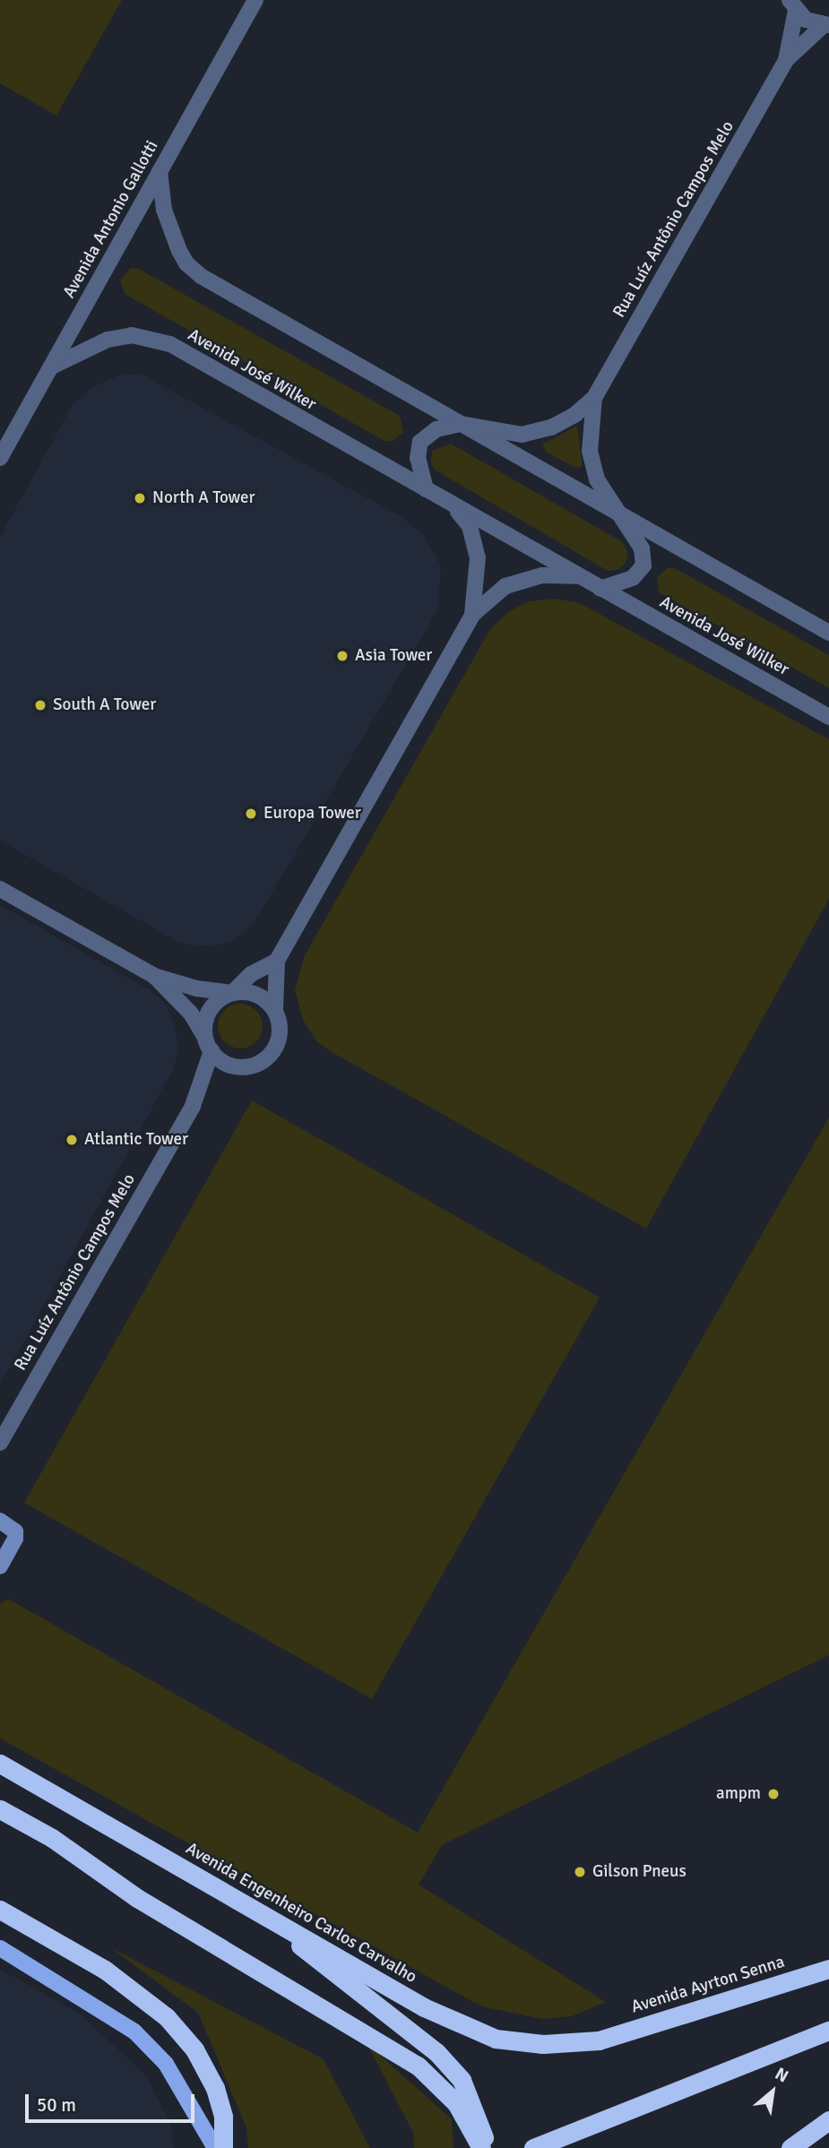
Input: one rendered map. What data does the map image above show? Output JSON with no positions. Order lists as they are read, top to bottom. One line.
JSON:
{"streets":{"highway":["Avenida Engenheiro Carlos Carvalho","Avenida Ayrton Senna"],"street":["Avenida Antonio Gallotti","Rua Luíz Antônio Campos Melo","Avenida José Wilker"]},"crossings":[["Avenida Antonio Gallotti","Avenida José Wilker"],["Avenida Engenheiro Carlos Carvalho","Avenida Ayrton Senna"]],"places":["North A Tower","Asia Tower","South A Tower","Europa Tower","Atlantic Tower","ampm","Gilson Pneus"],"scale_bar":"50 m","north":"top right"}
